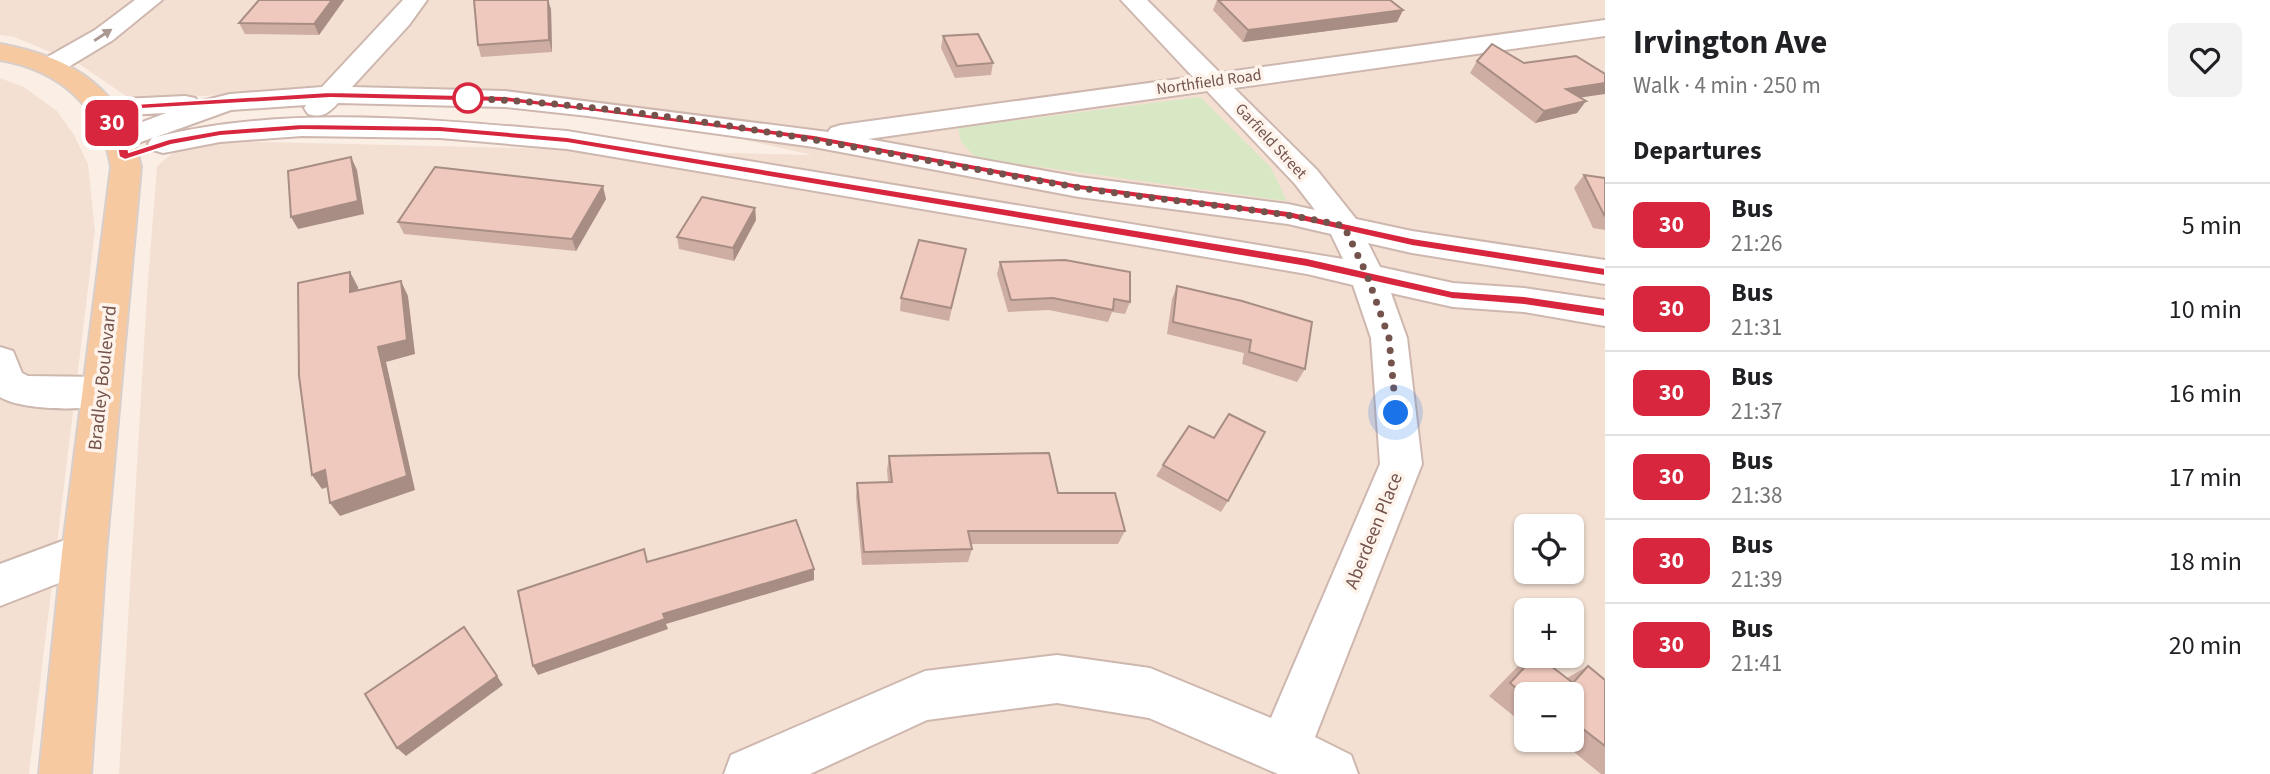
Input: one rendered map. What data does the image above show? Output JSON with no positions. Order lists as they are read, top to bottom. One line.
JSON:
{"streets":{"main road":["Bradley Boulevard"],"street":["Northfield Road","Garfield Street","Aberdeen Place"]},"crossings":[["Northfield Road","Garfield Street"],["Garfield Street","Aberdeen Place"]],"lines":["bus line 30"],"page":{"on_map":"30","heading":[["Irvington Ave","Walk · 4 min · 250 m"],"Departures"],"list":[{"mark":"30","name":"Bus","note":"21:26","value":"5 min"},{"mark":"30","name":"Bus","note":"21:31","value":"10 min"},{"mark":"30","name":"Bus","note":"21:37","value":"16 min"},{"mark":"30","name":"Bus","note":"21:38","value":"17 min"},{"mark":"30","name":"Bus","note":"21:39","value":"18 min"},{"mark":"30","name":"Bus","note":"21:41","value":"20 min"}],"map_buttons":["+","−"]}}
